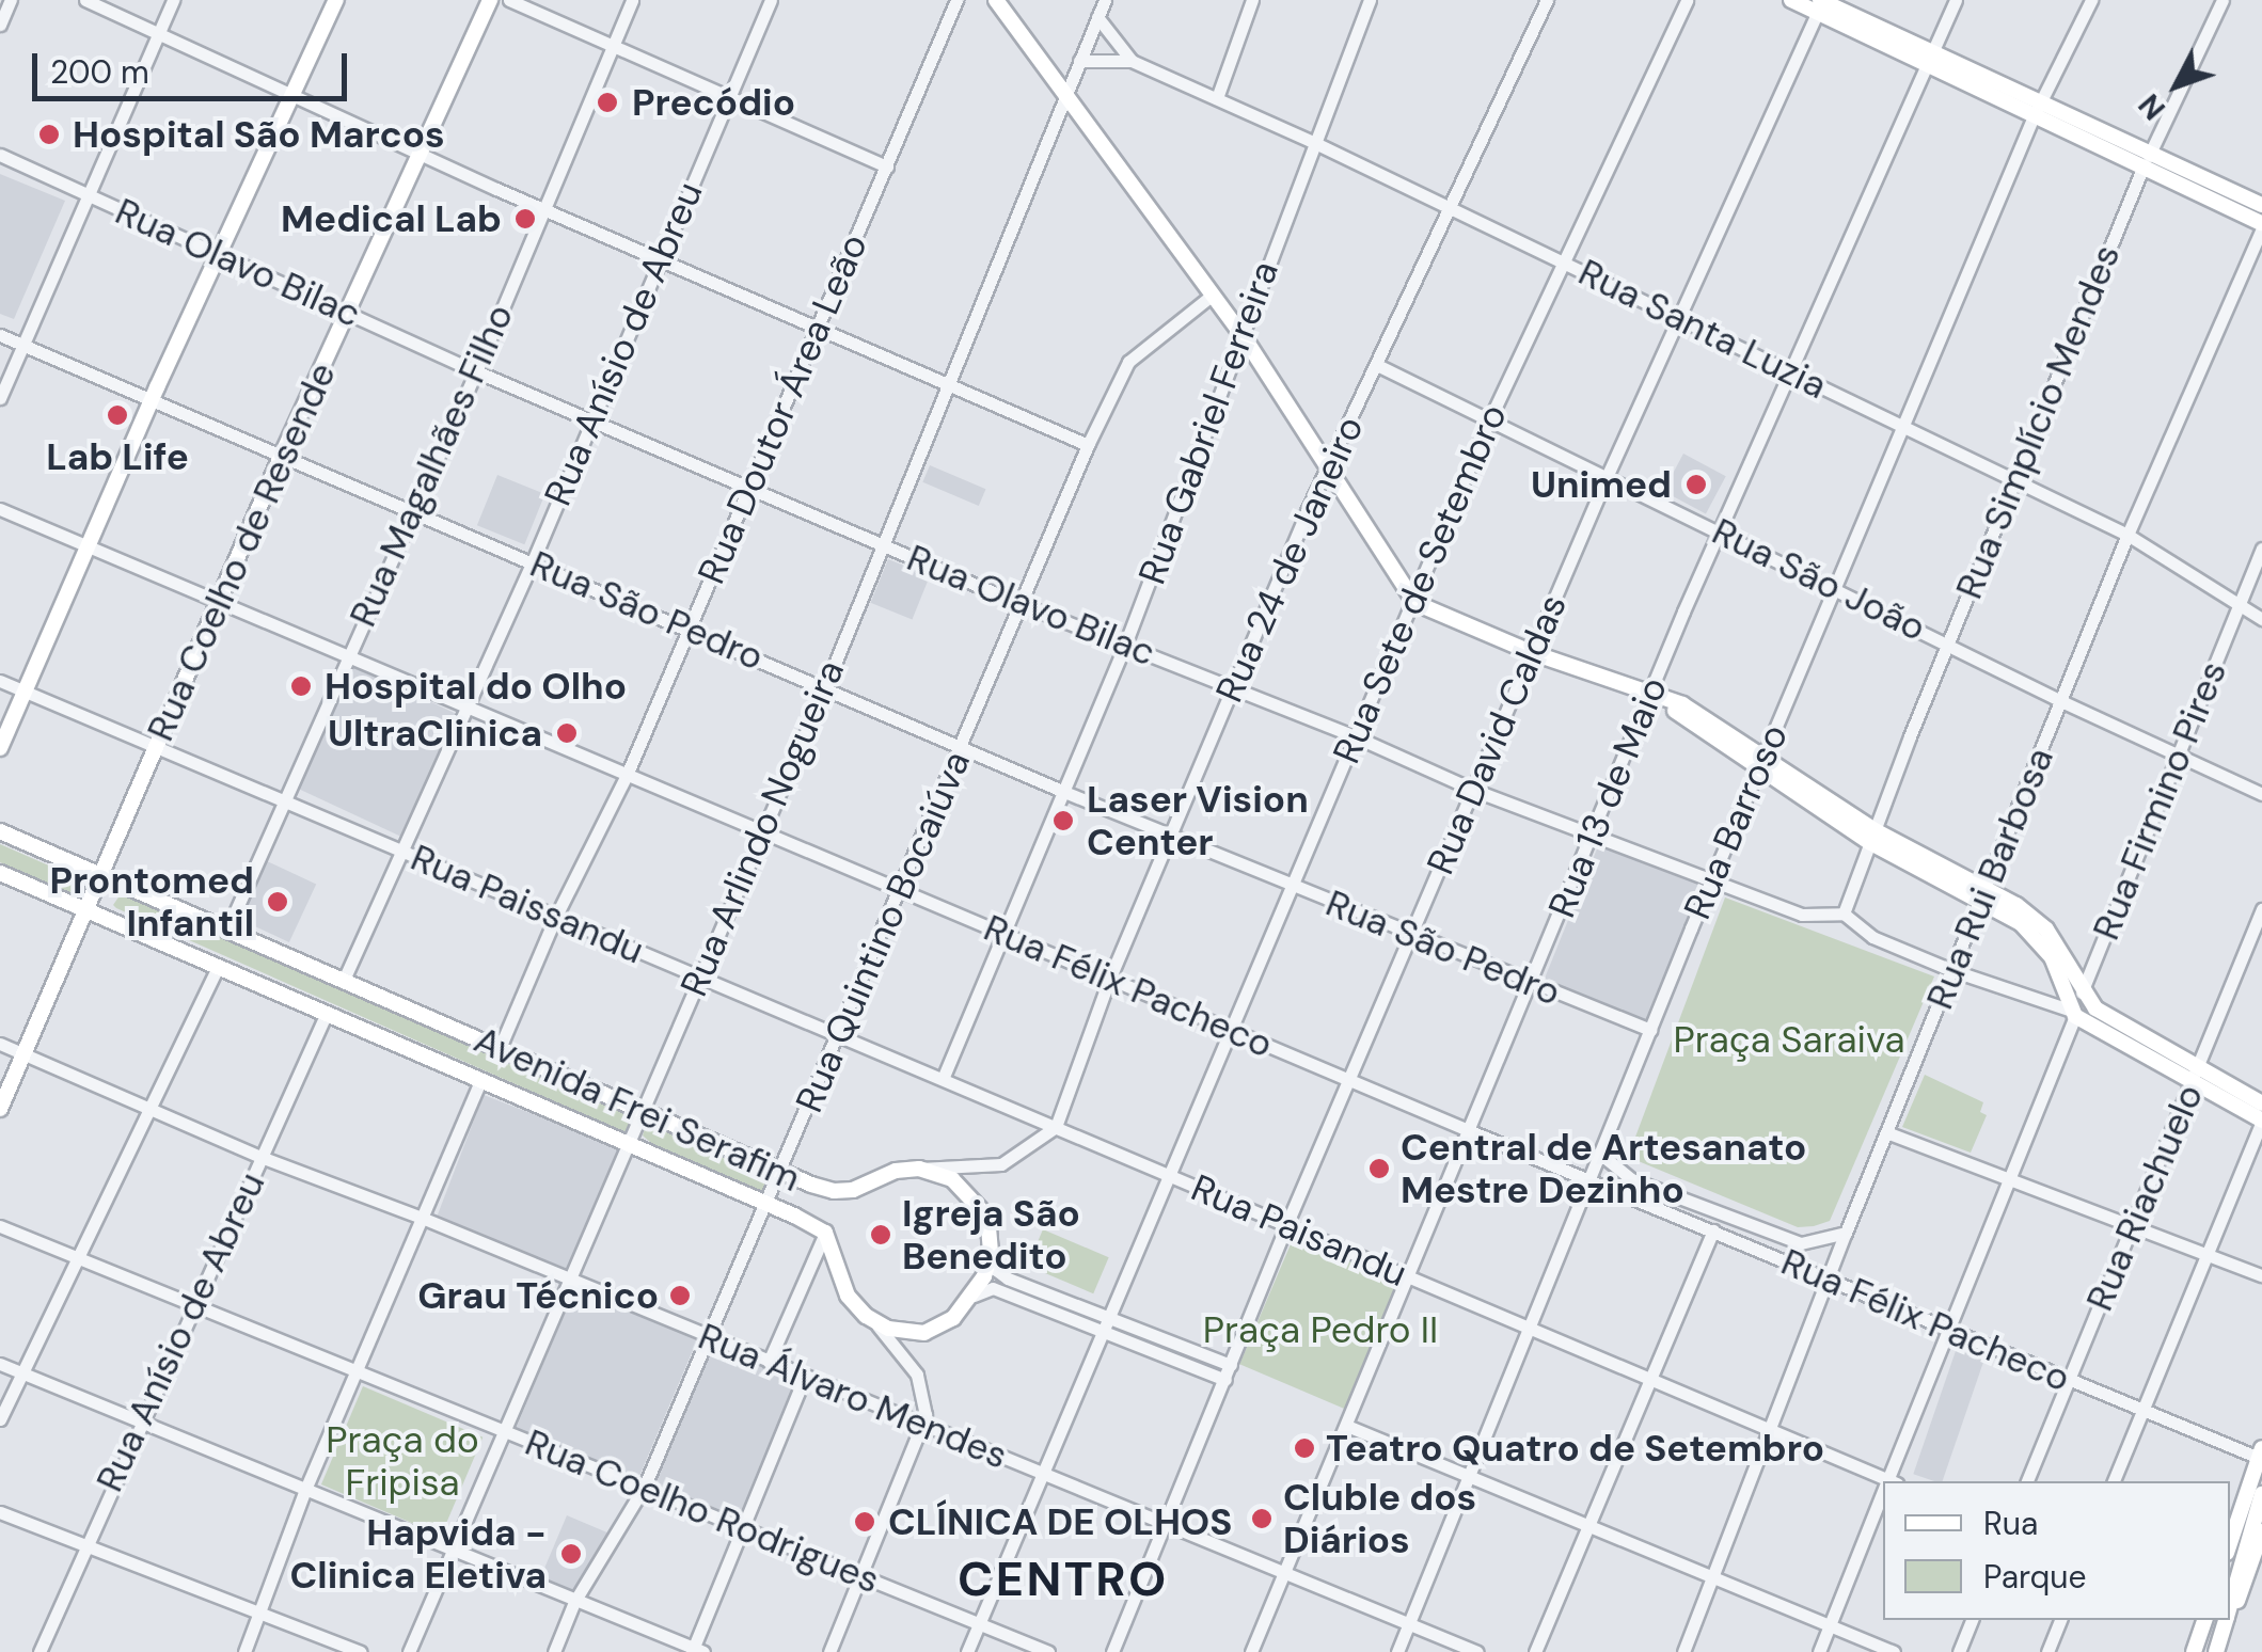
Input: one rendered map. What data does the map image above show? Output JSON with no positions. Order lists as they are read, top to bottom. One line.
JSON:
{"streets":{"main road":["Rua Coelho de Resende","Avenida Frei Serafim"],"street":["Rua Olavo Bilac","Rua Santa Luzia","Rua Anísio de Abreu","Rua Doutor Área Leão","Rua Simplício Mendes","Rua Gabriel Ferreira","Rua Magalhães Filho","Rua 24 de Janeiro","Rua São João","Rua Sete de Setembro","Rua São Pedro","Rua David Caldas","Rua 13 de Maio","Rua Firmino Pires","Rua Barroso","Rua Arlindo Nogueira","Rua Rui Barbosa","Rua Paissandu","Rua Quintino Bocaiúva","Rua Félix Pacheco","Rua Riachuelo","Rua Paisandu","Rua Álvaro Mendes","Rua Coelho Rodrigues"]},"crossings":[["Rua Olavo Bilac","Rua Anísio de Abreu"],["Rua Olavo Bilac","Rua Doutor Área Leão"],["Rua Olavo Bilac","Rua Simplício Mendes"],["Rua Olavo Bilac","Rua Gabriel Ferreira"],["Rua Olavo Bilac","Rua Magalhães Filho"],["Rua Olavo Bilac","Rua Coelho de Resende"],["Rua Olavo Bilac","Rua 24 de Janeiro"],["Rua Olavo Bilac","Rua Sete de Setembro"],["Rua Olavo Bilac","Rua David Caldas"],["Rua Olavo Bilac","Rua 13 de Maio"],["Rua Olavo Bilac","Rua Barroso"],["Rua Olavo Bilac","Rua Arlindo Nogueira"],["Rua Olavo Bilac","Rua Quintino Bocaiúva"],["Rua Santa Luzia","Rua Simplício Mendes"],["Rua Santa Luzia","Rua Gabriel Ferreira"],["Rua Santa Luzia","Rua 24 de Janeiro"],["Rua Santa Luzia","Rua Sete de Setembro"],["Rua Santa Luzia","Rua David Caldas"],["Rua Santa Luzia","Rua 13 de Maio"],["Rua Santa Luzia","Rua Firmino Pires"],["Rua Santa Luzia","Rua Barroso"],["Rua Santa Luzia","Rua Arlindo Nogueira"],["Rua Santa Luzia","Rua Rui Barbosa"],["Rua Anísio de Abreu","Rua São Pedro"],["Rua Anísio de Abreu","Rua Paissandu"],["Rua Anísio de Abreu","Rua Félix Pacheco"],["Rua Anísio de Abreu","Avenida Frei Serafim"],["Rua Anísio de Abreu","Rua Álvaro Mendes"],["Rua Anísio de Abreu","Rua Coelho Rodrigues"],["Rua Doutor Área Leão","Rua São Pedro"],["Rua Doutor Área Leão","Rua Paissandu"],["Rua Doutor Área Leão","Rua Félix Pacheco"],["Rua Doutor Área Leão","Avenida Frei Serafim"],["Rua Simplício Mendes","Rua São João"],["Rua Gabriel Ferreira","Rua São Pedro"],["Rua Gabriel Ferreira","Rua Paissandu"],["Rua Gabriel Ferreira","Rua Félix Pacheco"],["Rua Magalhães Filho","Rua São Pedro"],["Rua Magalhães Filho","Rua Paissandu"],["Rua Magalhães Filho","Rua Félix Pacheco"],["Rua Magalhães Filho","Avenida Frei Serafim"],["Rua Coelho de Resende","Rua São Pedro"],["Rua Coelho de Resende","Rua Paissandu"],["Rua Coelho de Resende","Rua Félix Pacheco"],["Rua Coelho de Resende","Avenida Frei Serafim"],["Rua Coelho de Resende","Rua Álvaro Mendes"],["Rua 24 de Janeiro","Rua São João"],["Rua 24 de Janeiro","Rua São Pedro"],["Rua 24 de Janeiro","Rua Paissandu"],["Rua 24 de Janeiro","Rua Félix Pacheco"],["Rua 24 de Janeiro","Rua Paisandu"],["Rua São João","Rua Sete de Setembro"],["Rua São João","Rua David Caldas"],["Rua São João","Rua 13 de Maio"],["Rua São João","Rua Firmino Pires"],["Rua São João","Rua Barroso"],["Rua São João","Rua Rui Barbosa"],["Rua Sete de Setembro","Rua São Pedro"],["Rua Sete de Setembro","Rua Félix Pacheco"],["Rua Sete de Setembro","Rua Paisandu"],["Rua Sete de Setembro","Rua Álvaro Mendes"],["Rua Sete de Setembro","Rua Coelho Rodrigues"],["Rua São Pedro","Rua David Caldas"],["Rua São Pedro","Rua 13 de Maio"],["Rua São Pedro","Rua Barroso"],["Rua São Pedro","Rua Arlindo Nogueira"],["Rua São Pedro","Rua Quintino Bocaiúva"],["Rua David Caldas","Rua Félix Pacheco"],["Rua David Caldas","Rua Paisandu"],["Rua David Caldas","Rua Álvaro Mendes"],["Rua 13 de Maio","Rua Félix Pacheco"],["Rua 13 de Maio","Rua Paisandu"],["Rua 13 de Maio","Rua Álvaro Mendes"],["Rua Barroso","Rua Félix Pacheco"],["Rua Barroso","Rua Paisandu"],["Rua Barroso","Rua Álvaro Mendes"],["Rua Arlindo Nogueira","Rua Paissandu"],["Rua Arlindo Nogueira","Rua Félix Pacheco"],["Rua Arlindo Nogueira","Avenida Frei Serafim"],["Rua Arlindo Nogueira","Rua Álvaro Mendes"],["Rua Arlindo Nogueira","Rua Coelho Rodrigues"],["Rua Rui Barbosa","Rua Félix Pacheco"],["Rua Rui Barbosa","Rua Paisandu"],["Rua Paissandu","Rua Quintino Bocaiúva"],["Rua Paissandu","Rua Paisandu"],["Rua Quintino Bocaiúva","Rua Félix Pacheco"],["Rua Quintino Bocaiúva","Avenida Frei Serafim"],["Rua Quintino Bocaiúva","Rua Álvaro Mendes"],["Rua Quintino Bocaiúva","Rua Coelho Rodrigues"],["Rua Félix Pacheco","Rua Riachuelo"]],"districts":["CENTRO"],"parks":["Praça Saraiva","Praça Pedro II","Praça do Fripisa"],"places":["Precódio","Hospital São Marcos","Medical Lab","Lab Life","Unimed","Hospital do Olho","UltraClinica","Laser Vision Center","Prontomed Infantil","Central de Artesanato Mestre Dezinho","Igreja São Benedito","Grau Técnico","Teatro Quatro de Setembro","Cluble dos Diários","CLÍNICA DE OLHOS","Hapvida - Clinica Eletiva"],"legend":["Rua","Parque"],"scale_bar":"200 m","north":"bottom left"}
